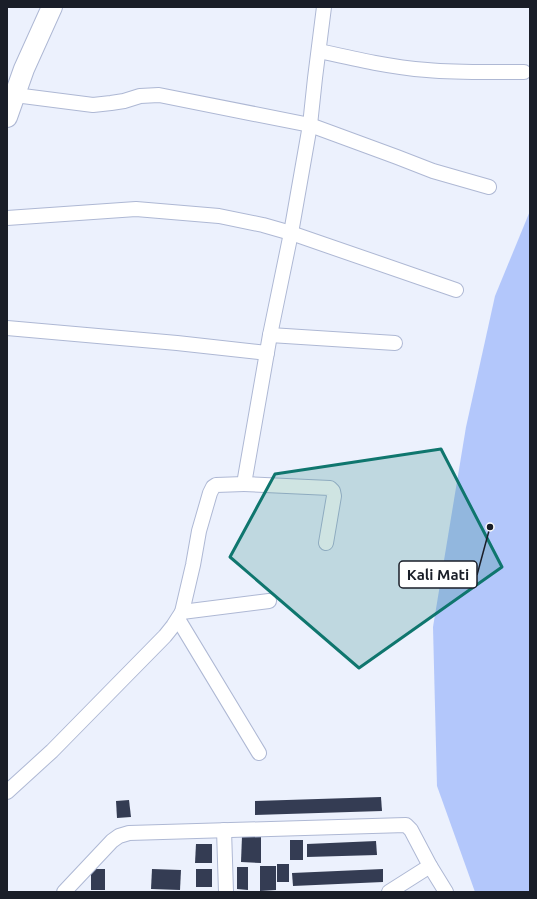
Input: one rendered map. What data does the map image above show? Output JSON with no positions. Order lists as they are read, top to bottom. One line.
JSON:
{"places":["Kali Mati"]}
